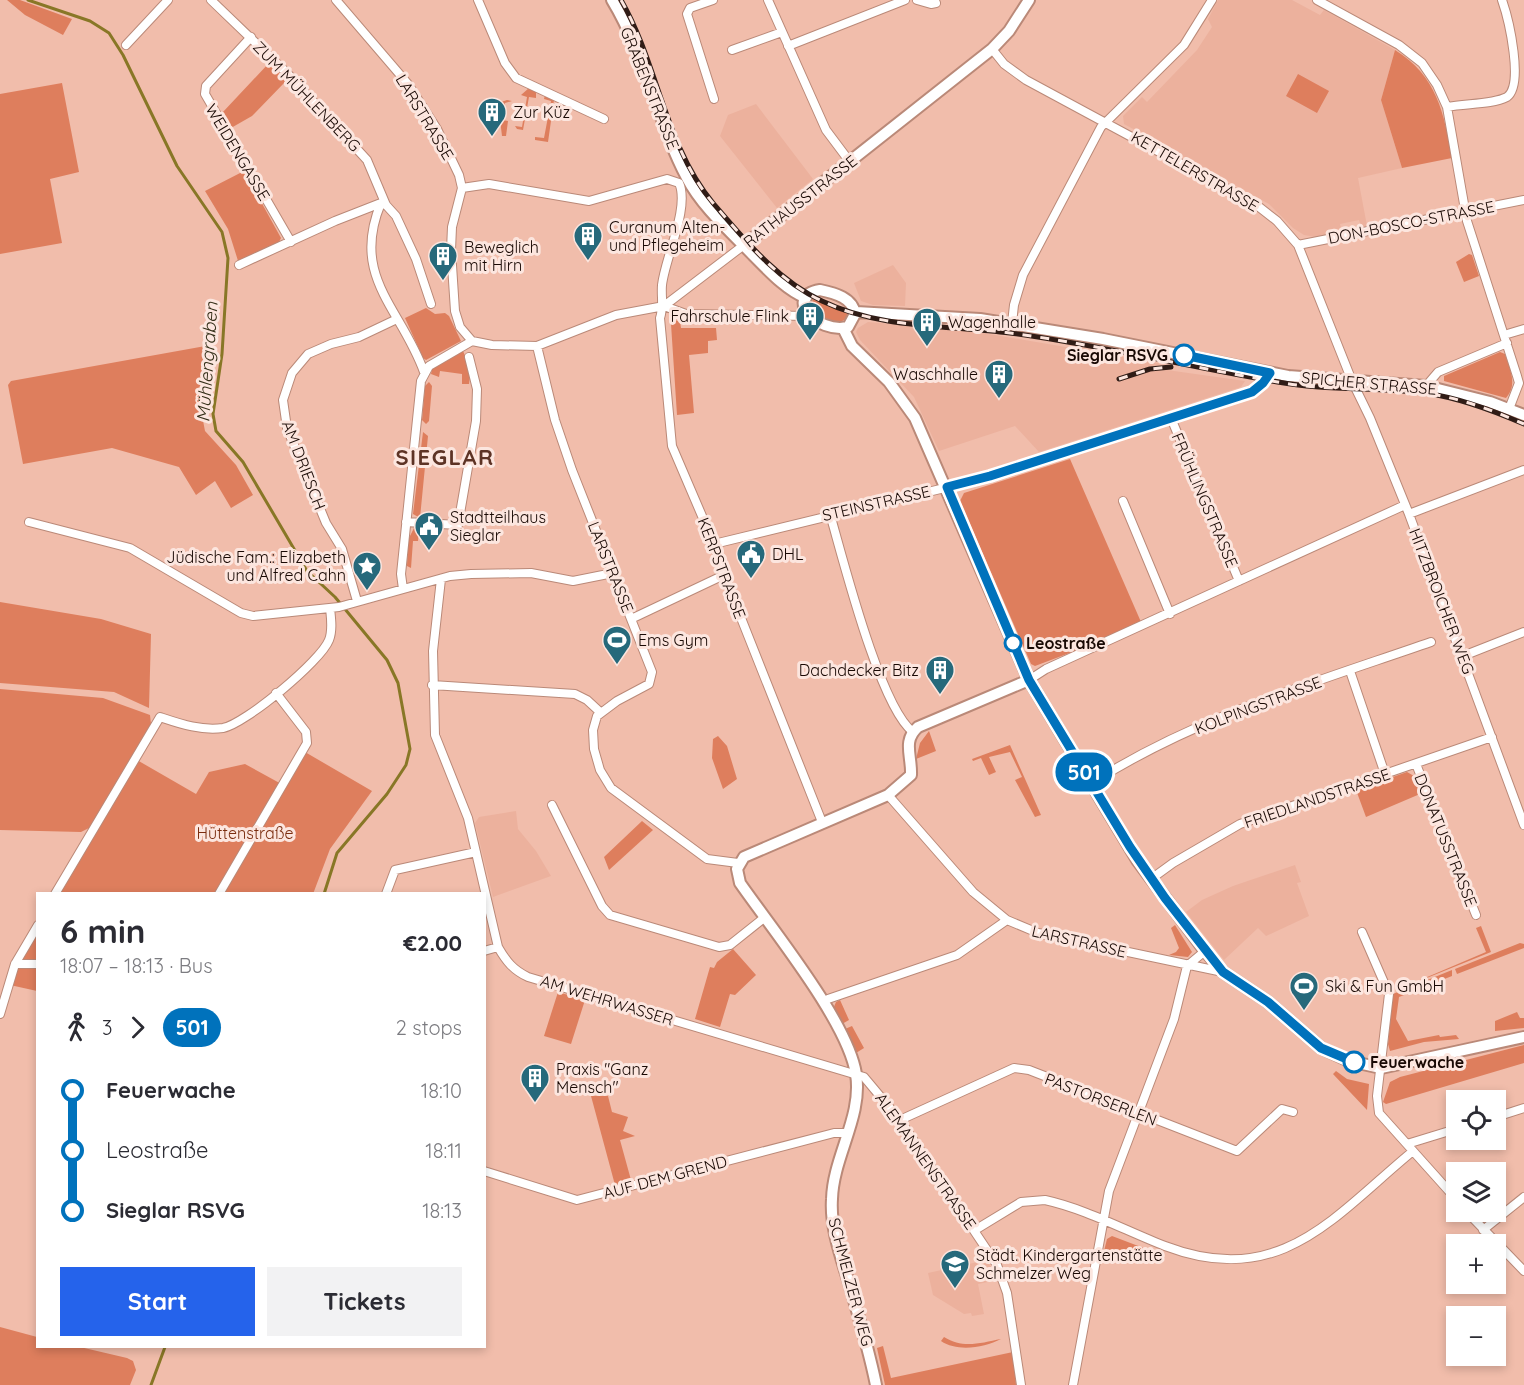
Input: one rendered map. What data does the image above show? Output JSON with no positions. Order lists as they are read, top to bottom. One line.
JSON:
{"streets":{"street":["GRABENSTRASSE","ZUM MÜHLENBERG","LARSTRASSE","WEIDENGASSE","KETTELERSTRASSE","RATHAUSSTRASSE","DON-BOSCO-STRASSE","SPICHER STRASSE","AM DRIESCH","FRÜHLINGSTRASSE","STEINSTRASSE","KERPSTRASSE","HITZBROICHER WEG","KOLPINGSTRASSE","FRIEDLANDSTRASSE","DONATUSSTRASSE","AM WEHRWASSER","PASTORSERLEN","ALEMANNENSTRASSE","AUF DEM GREND","SCHMELZER WEG"]},"crossings":[["GRABENSTRASSE","RATHAUSSTRASSE"],["GRABENSTRASSE","SPICHER STRASSE"],["ZUM MÜHLENBERG","WEIDENGASSE"],["LARSTRASSE","RATHAUSSTRASSE"],["KETTELERSTRASSE","RATHAUSSTRASSE"],["KETTELERSTRASSE","DON-BOSCO-STRASSE"],["KETTELERSTRASSE","SPICHER STRASSE"],["KETTELERSTRASSE","HITZBROICHER WEG"],["RATHAUSSTRASSE","KERPSTRASSE"],["SPICHER STRASSE","STEINSTRASSE"],["SPICHER STRASSE","HITZBROICHER WEG"],["FRÜHLINGSTRASSE","STEINSTRASSE"],["STEINSTRASSE","KERPSTRASSE"],["HITZBROICHER WEG","FRIEDLANDSTRASSE"],["FRIEDLANDSTRASSE","DONATUSSTRASSE"],["AM WEHRWASSER","ALEMANNENSTRASSE"],["AM WEHRWASSER","SCHMELZER WEG"],["PASTORSERLEN","ALEMANNENSTRASSE"],["ALEMANNENSTRASSE","SCHMELZER WEG"],["AUF DEM GREND","SCHMELZER WEG"]],"districts":["SIEGLAR"],"water":["Mühlengraben"],"parks":["Hüttenstraße"],"places":{"building":["Zur Küz","Curanum Alten- und Pflegeheim","Beweglich mit Hirn","Fahrschule Flink","Wagenhalle","Waschhalle","Dachdecker Bitz","Praxis \"Ganz Mensch\""],"other":["Sieglar RSVG","Leostraße","Feuerwache"],"public building":["Stadtteilhaus Sieglar","DHL"],"place":["Jüdische Fam.: Elizabeth und Alfred Cahn"],"sports":["Ems Gym","Ski & Fun GmbH"],"school or university":["Städt. Kindergartenstätte Schmelzer Weg"]},"lines":["bus line 501"],"page":{"on_map":"501","heading":["6 min","18:07 – 18:13 · Bus","€2.00"],"legs":["3","501","2 stops"],"list":[{"name":"Feuerwache","value":"18:10"},{"name":"Leostraße","value":"18:11"},{"name":"Sieglar RSVG","value":"18:13"}],"map_buttons":["+","−"],"buttons":["Start","Tickets"]}}
